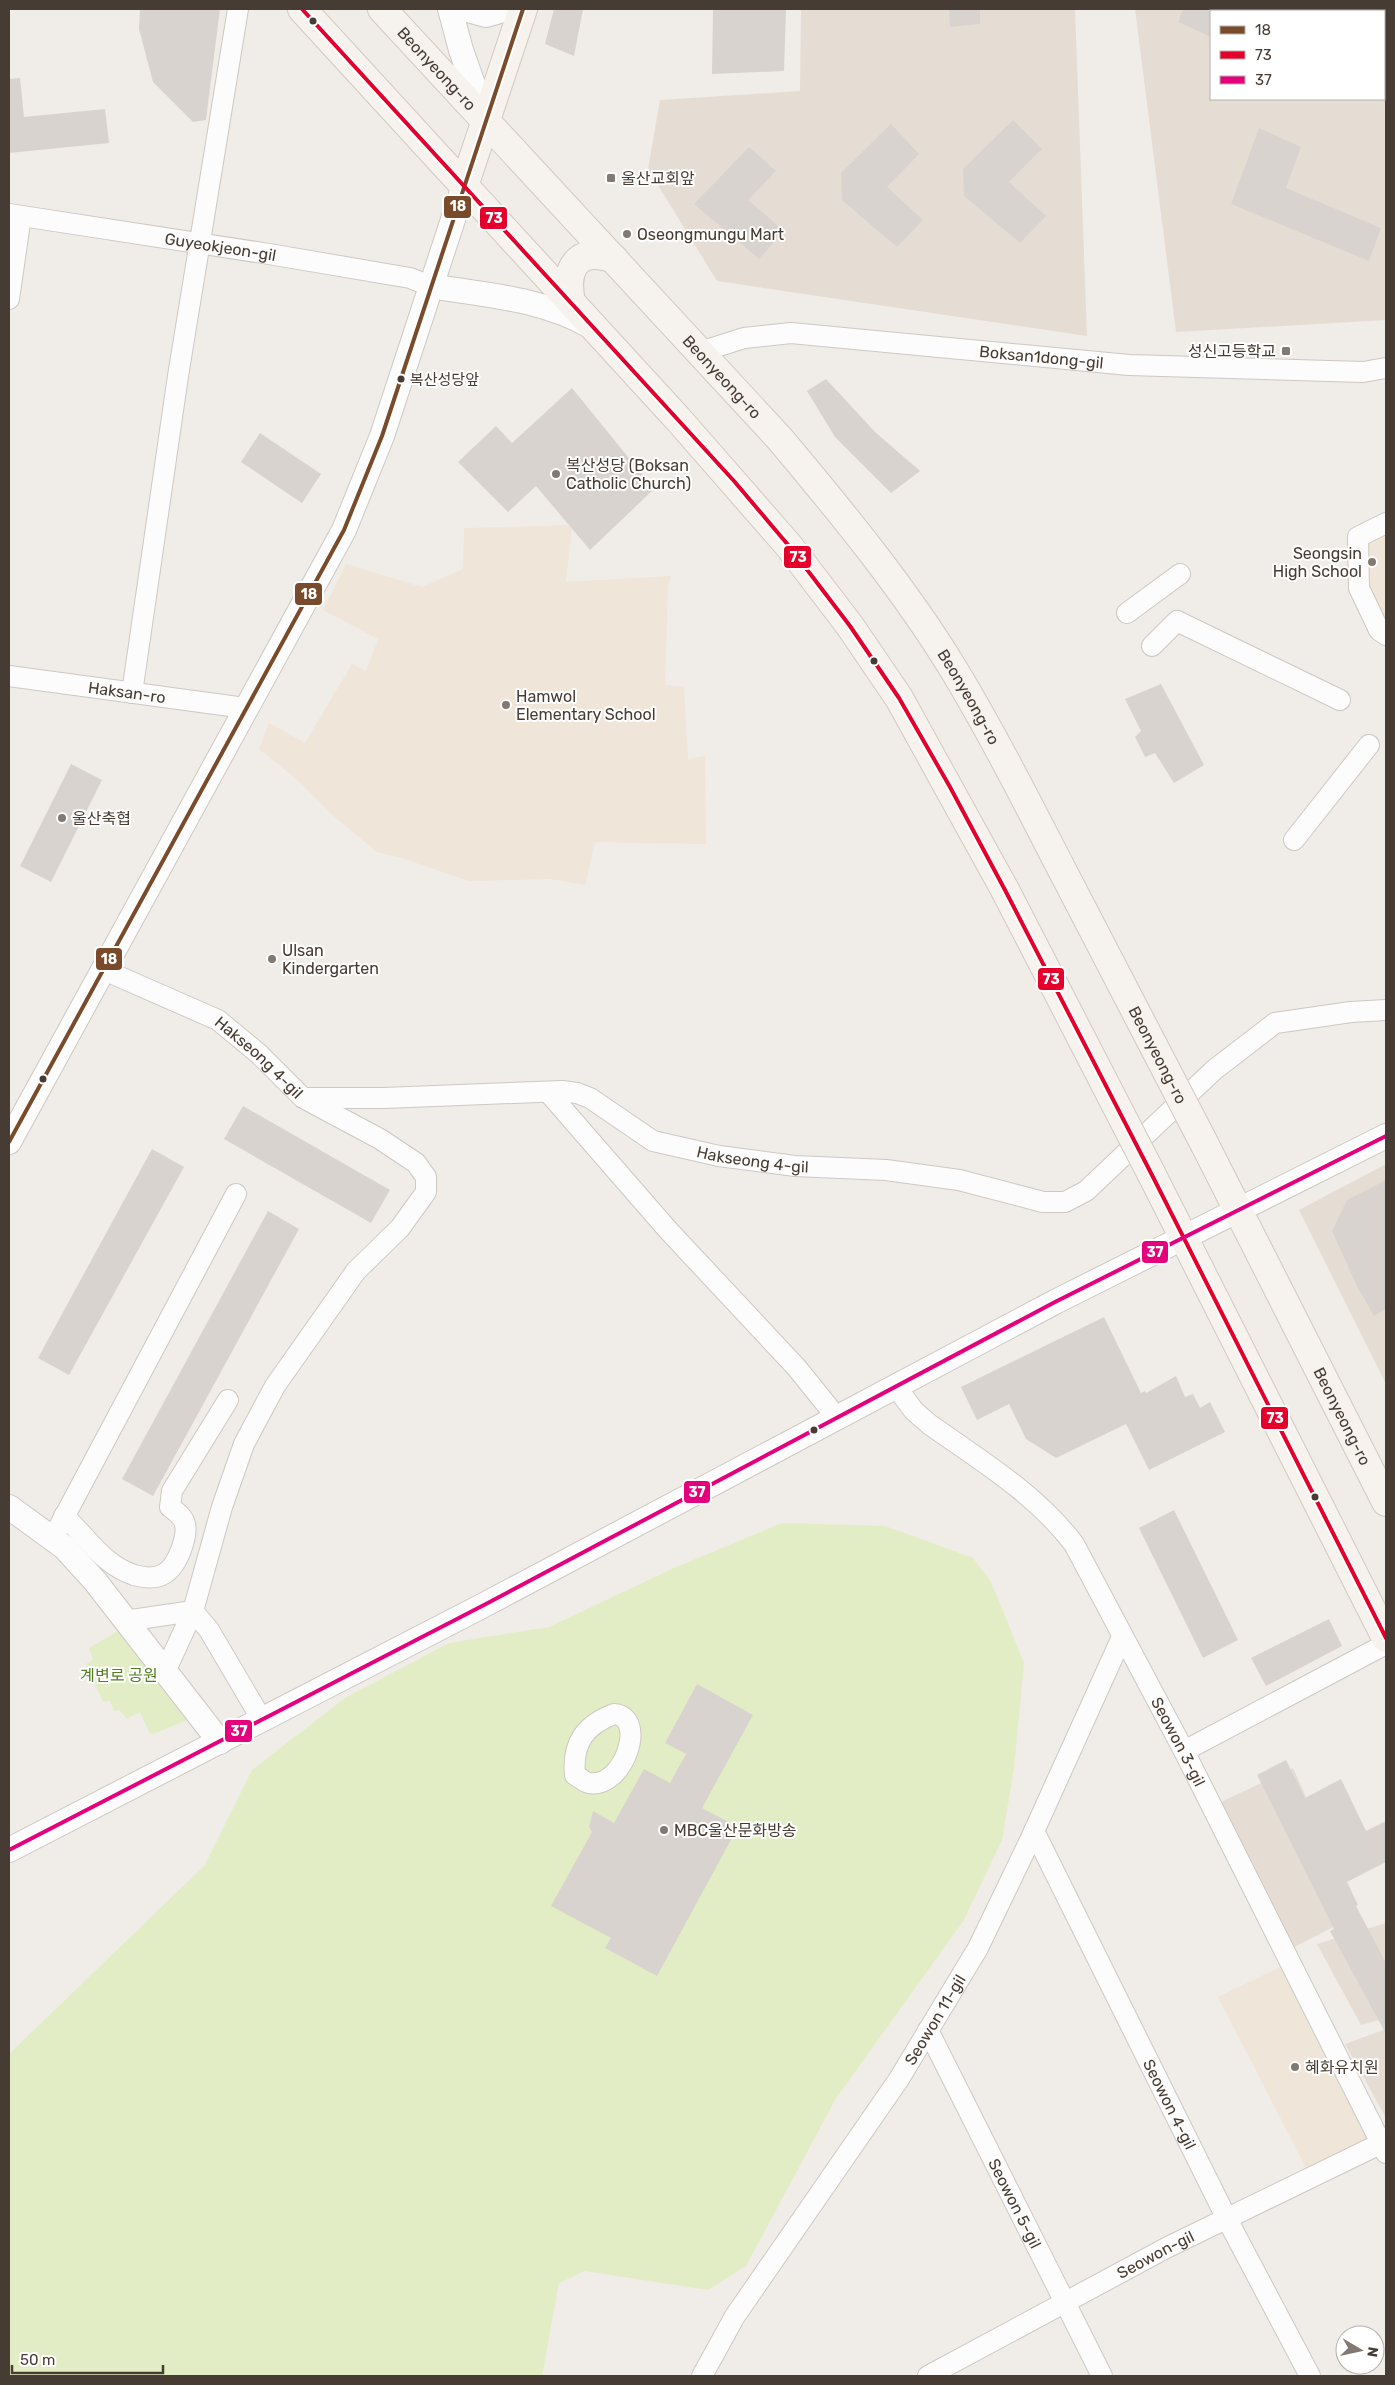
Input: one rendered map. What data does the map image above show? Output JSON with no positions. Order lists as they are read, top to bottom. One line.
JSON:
{"streets":{"main road":["Beonyeong-ro"],"street":["Guyeokjeon-gil","Boksan1dong-gil","Haksan-ro","Hakseong 4-gil","Seowon 3-gil","Seowon 11-gil","Seowon 4-gil","Seowon 5-gil","Seowon-gil"]},"crossings":[["Beonyeong-ro","Boksan1dong-gil"],["Seowon 3-gil","Seowon 11-gil"],["Seowon 3-gil","Seowon-gil"],["Seowon 11-gil","Seowon 4-gil"],["Seowon 11-gil","Seowon 5-gil"],["Seowon 4-gil","Seowon-gil"],["Seowon 5-gil","Seowon-gil"]],"parks":["계변로 공원"],"places":{"transit":["울산교회앞","성신고등학교"],"other":["Oseongmungu Mart","복산성당앞","복산성당 (Boksan Catholic Church)","Seongsin High School","Hamwol Elementary School","울산축협","Ulsan Kindergarten","MBC울산문화방송","혜화유치원"]},"lines":["transit line 18","transit line 73","transit line 37"],"legend":["18","73","37"],"scale_bar":"50 m","north":"right"}
